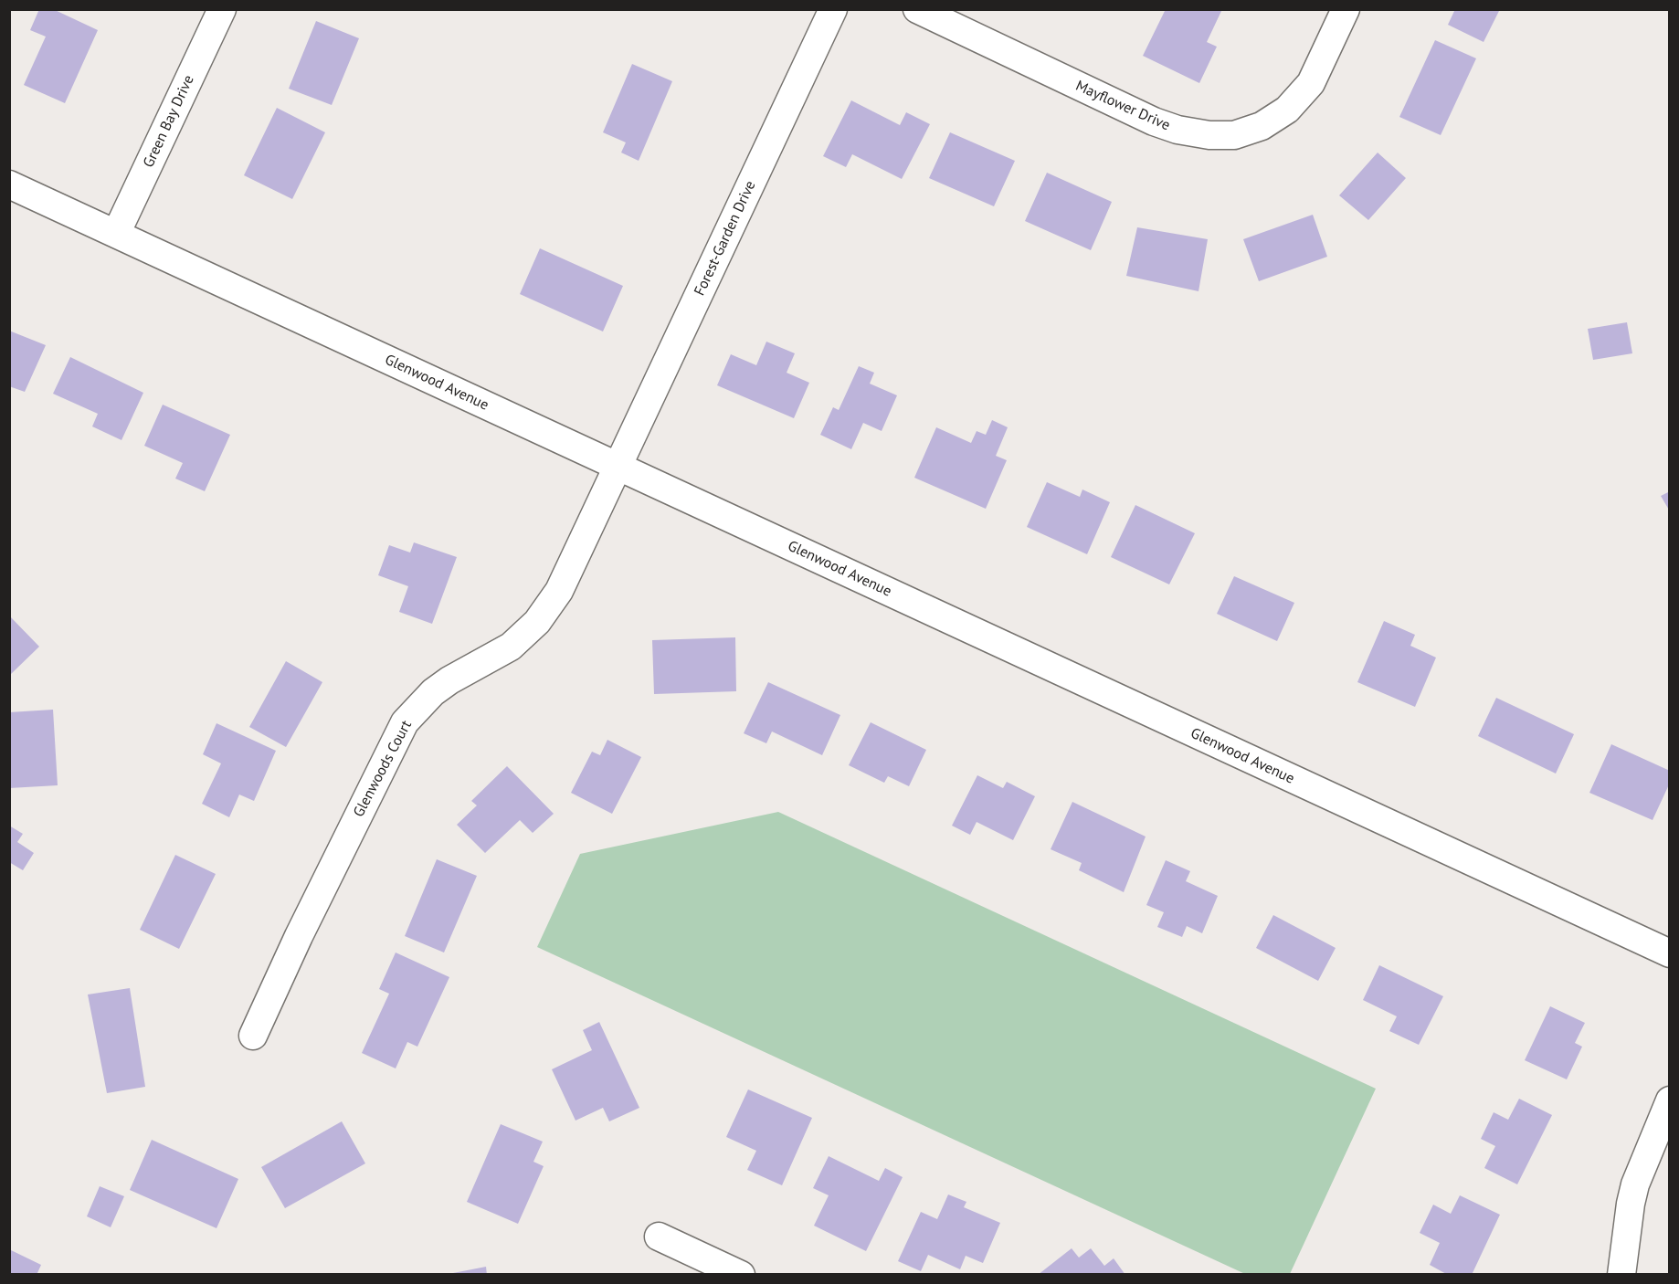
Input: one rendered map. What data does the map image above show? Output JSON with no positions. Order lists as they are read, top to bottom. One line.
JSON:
{"streets":{"street":["Mayflower Drive","Green Bay Drive","Forest-Garden Drive","Glenwood Avenue","Glenwoods Court"]},"crossings":[["Green Bay Drive","Glenwood Avenue"],["Forest-Garden Drive","Glenwood Avenue"],["Forest-Garden Drive","Glenwoods Court"],["Glenwood Avenue","Glenwoods Court"]]}
